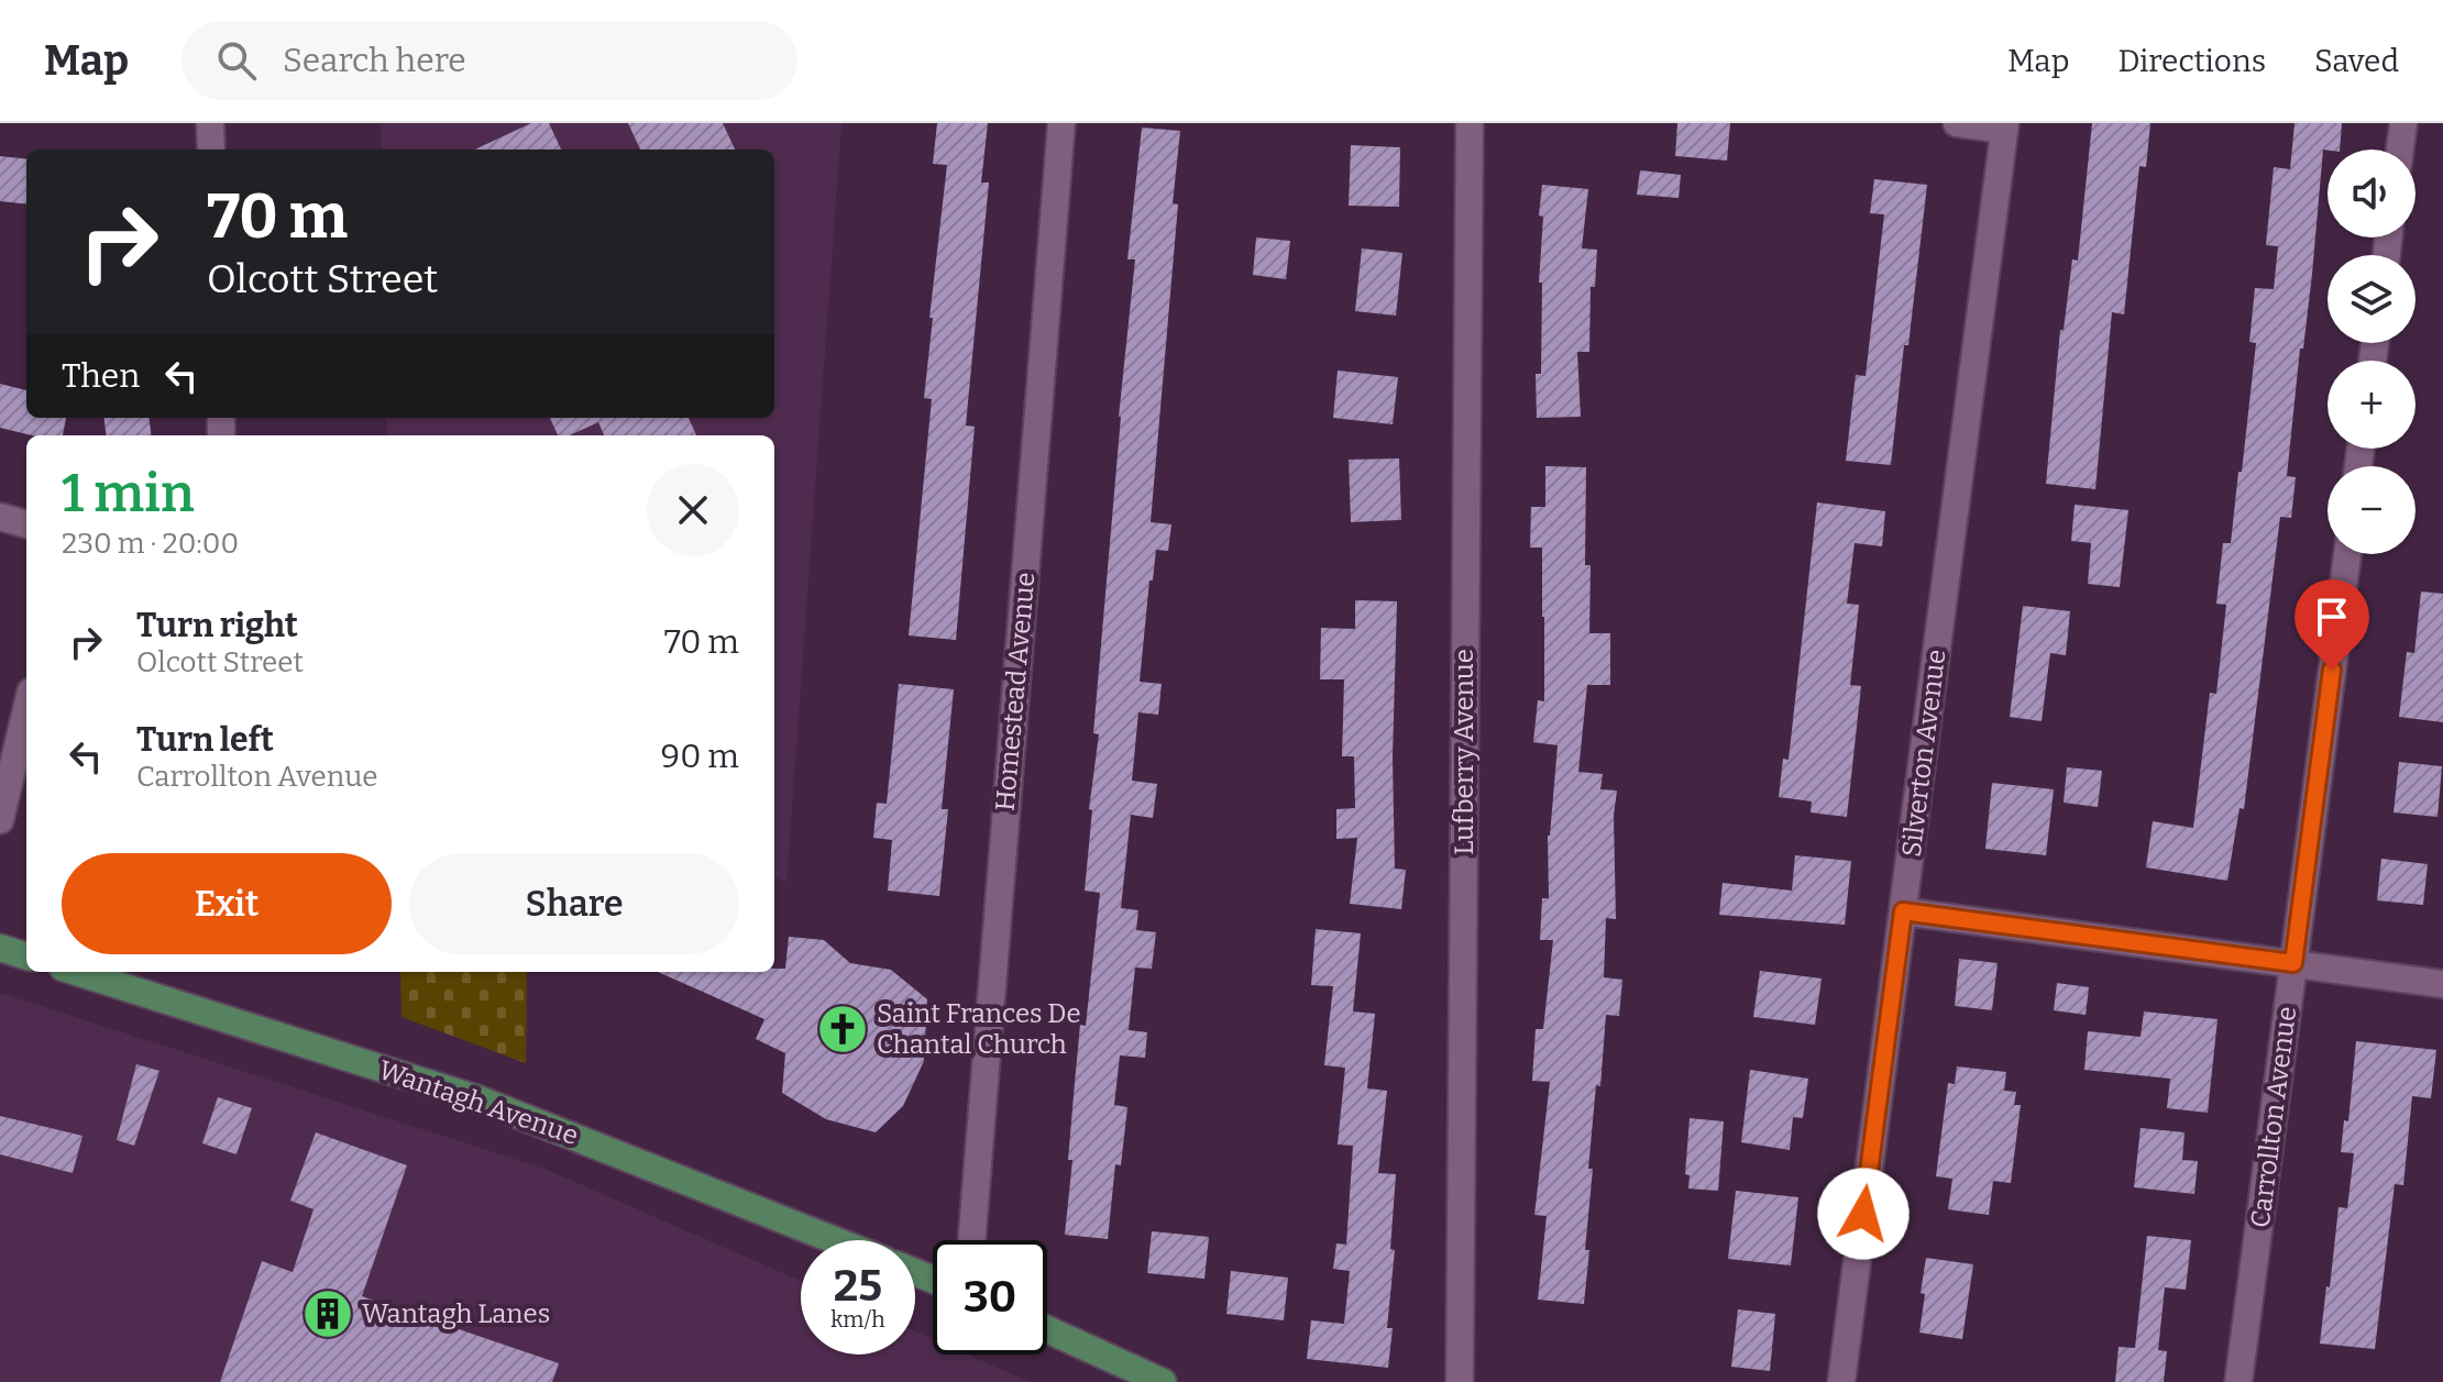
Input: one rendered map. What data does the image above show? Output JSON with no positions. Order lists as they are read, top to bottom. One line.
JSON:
{"streets":{"main road":["Wantagh Avenue"],"street":["Homestead Avenue","Lufberry Avenue","Silverton Avenue","Carrollton Avenue"]},"places":{"church":["Saint Frances De Chantal Church"],"building":["Wantagh Lanes"]},"page":{"header":"Map","search":"Search here","nav":["Map","Directions","Saved"],"map_buttons":["+","−"],"turn":["70 m","Olcott Street"],"then":"Then","heading":["1 min","230 m · 20:00"],"list":[{"name":"Turn right","note":"Olcott Street","value":"70 m"},{"name":"Turn left","note":"Carrollton Avenue","value":"90 m"}],"buttons":["Exit","Share"],"speed":"25 km/h","limit":"30"}}
